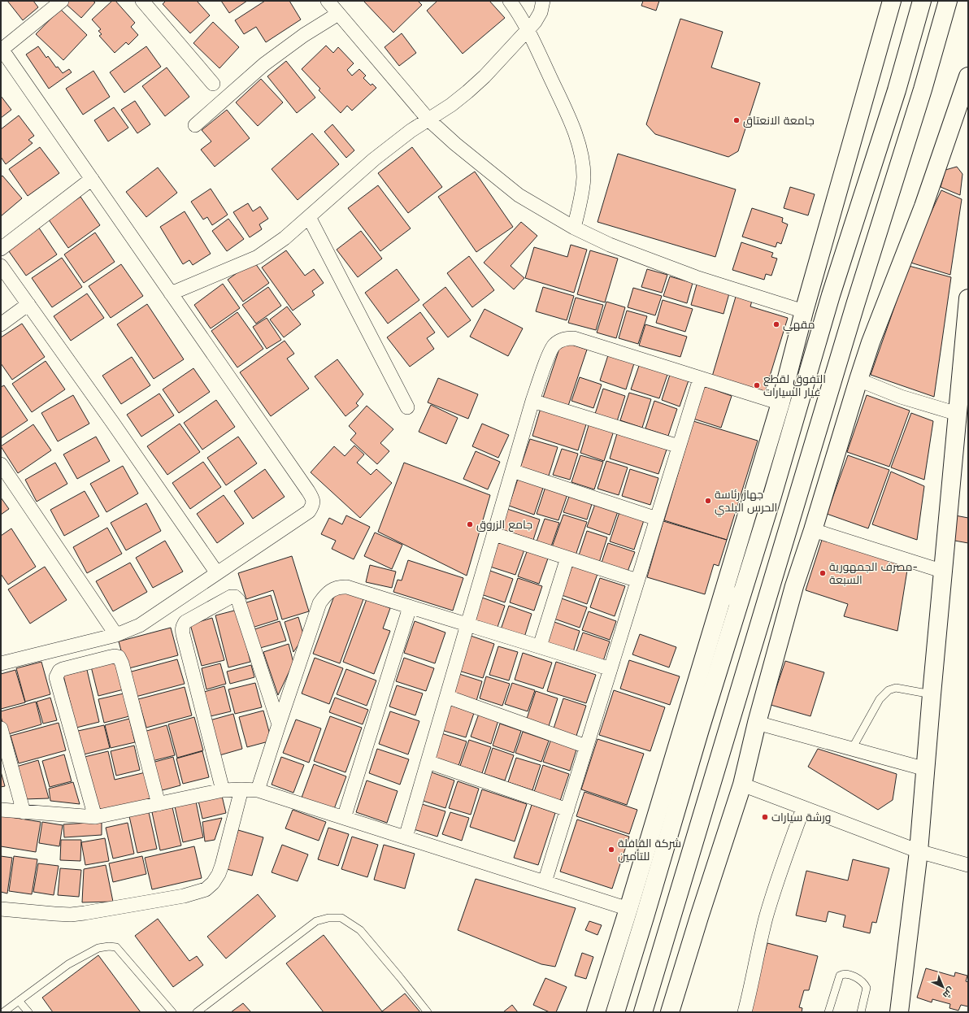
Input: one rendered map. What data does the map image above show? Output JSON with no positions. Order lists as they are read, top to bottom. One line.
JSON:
{"places":["جامعة الانعتاق","مقهي","التفوق لقطع غيار السيارات","جهاز رئاسة الحرس البلدي","جامع الزروق","مصرف الجمهورية- السبعة","ورشة سيارات","شركة القافلة للتأمين"],"north":"bottom right"}
